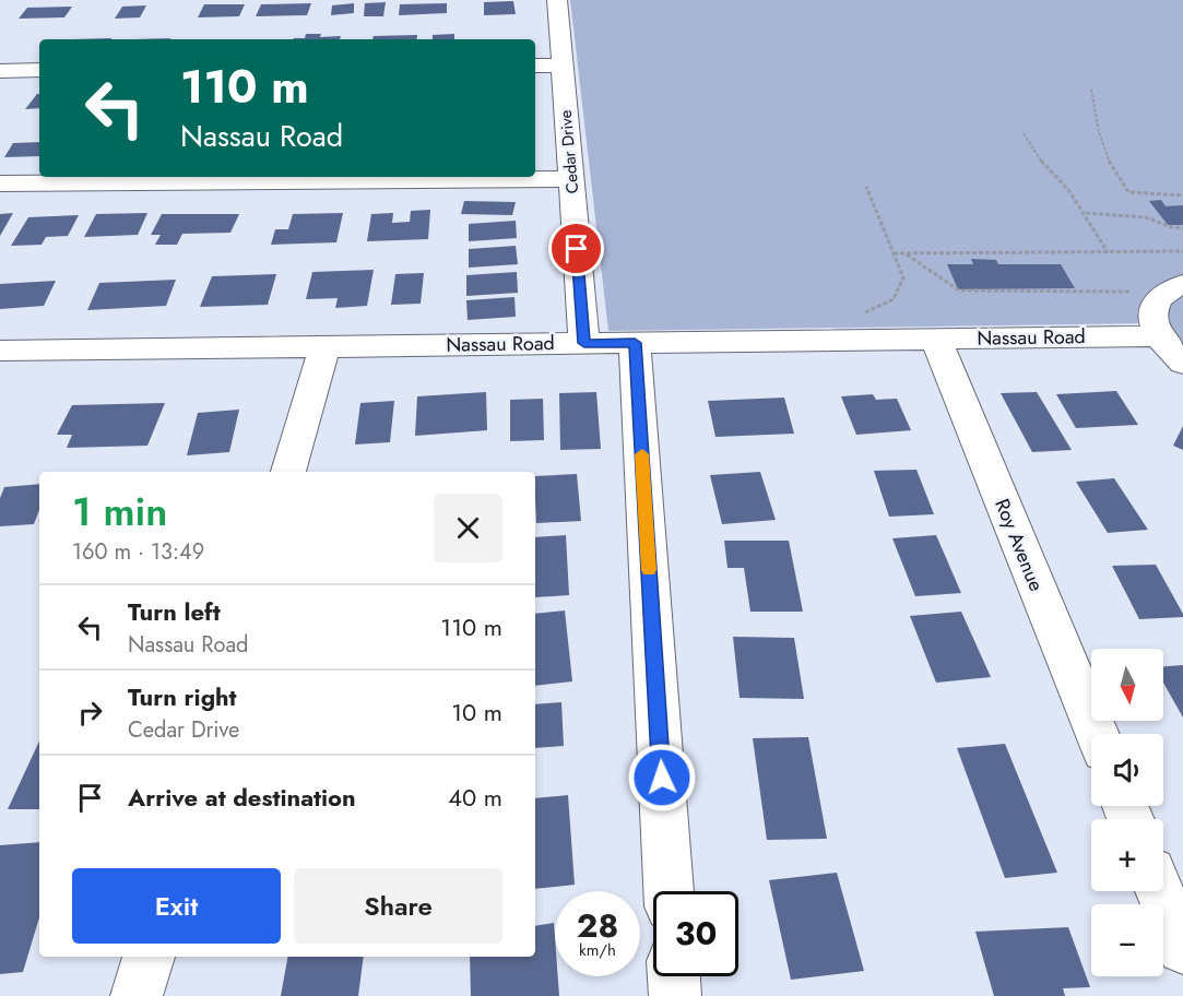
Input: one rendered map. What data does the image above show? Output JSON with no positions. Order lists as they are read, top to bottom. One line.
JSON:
{"streets":{"street":["Cedar Drive","Nassau Road","Roy Avenue"]},"crossings":[["Cedar Drive","Nassau Road"],["Nassau Road","Roy Avenue"]],"north":"bottom","page":{"turn":["110 m","Nassau Road"],"heading":["1 min","160 m · 13:49"],"list":[{"name":"Turn left","note":"Nassau Road","value":"110 m"},{"name":"Turn right","note":"Cedar Drive","value":"10 m"},{"name":"Arrive at destination","value":"40 m"}],"map_buttons":["+","−"],"buttons":["Exit","Share"],"speed":"28 km/h","limit":"30"}}
